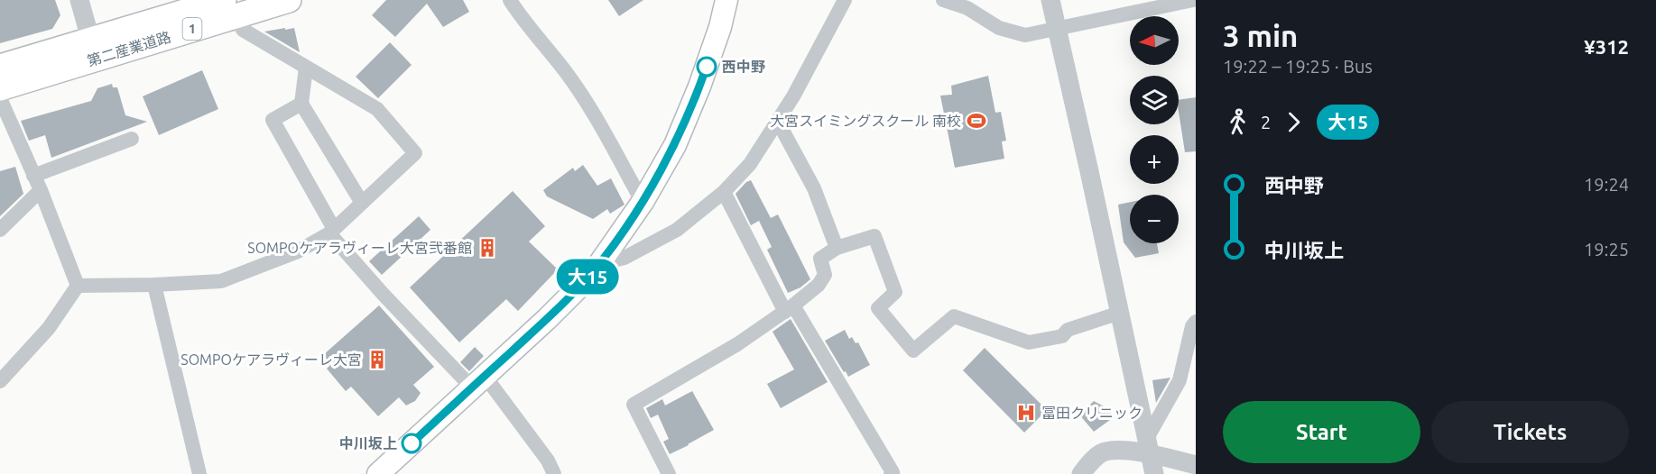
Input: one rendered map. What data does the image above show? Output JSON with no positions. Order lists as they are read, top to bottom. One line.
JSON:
{"streets":{"main road":["1","第二産業道路"]},"places":{"other":["西中野","中川坂上"],"sports":["大宮スイミングスクール 南校"],"building":["SOMPOケアラヴィーレ大宮弐番館","SOMPOケアラヴィーレ大宮"],"hospital":["冨田クリニック"]},"lines":["bus line 大15"],"north":"left","page":{"on_map":"大15","heading":["3 min","19:22 – 19:25 · Bus","¥312"],"map_buttons":["+","−"],"legs":["2","大15"],"list":[{"name":"西中野","value":"19:24"},{"name":"中川坂上","value":"19:25"}],"buttons":["Start","Tickets"]}}
